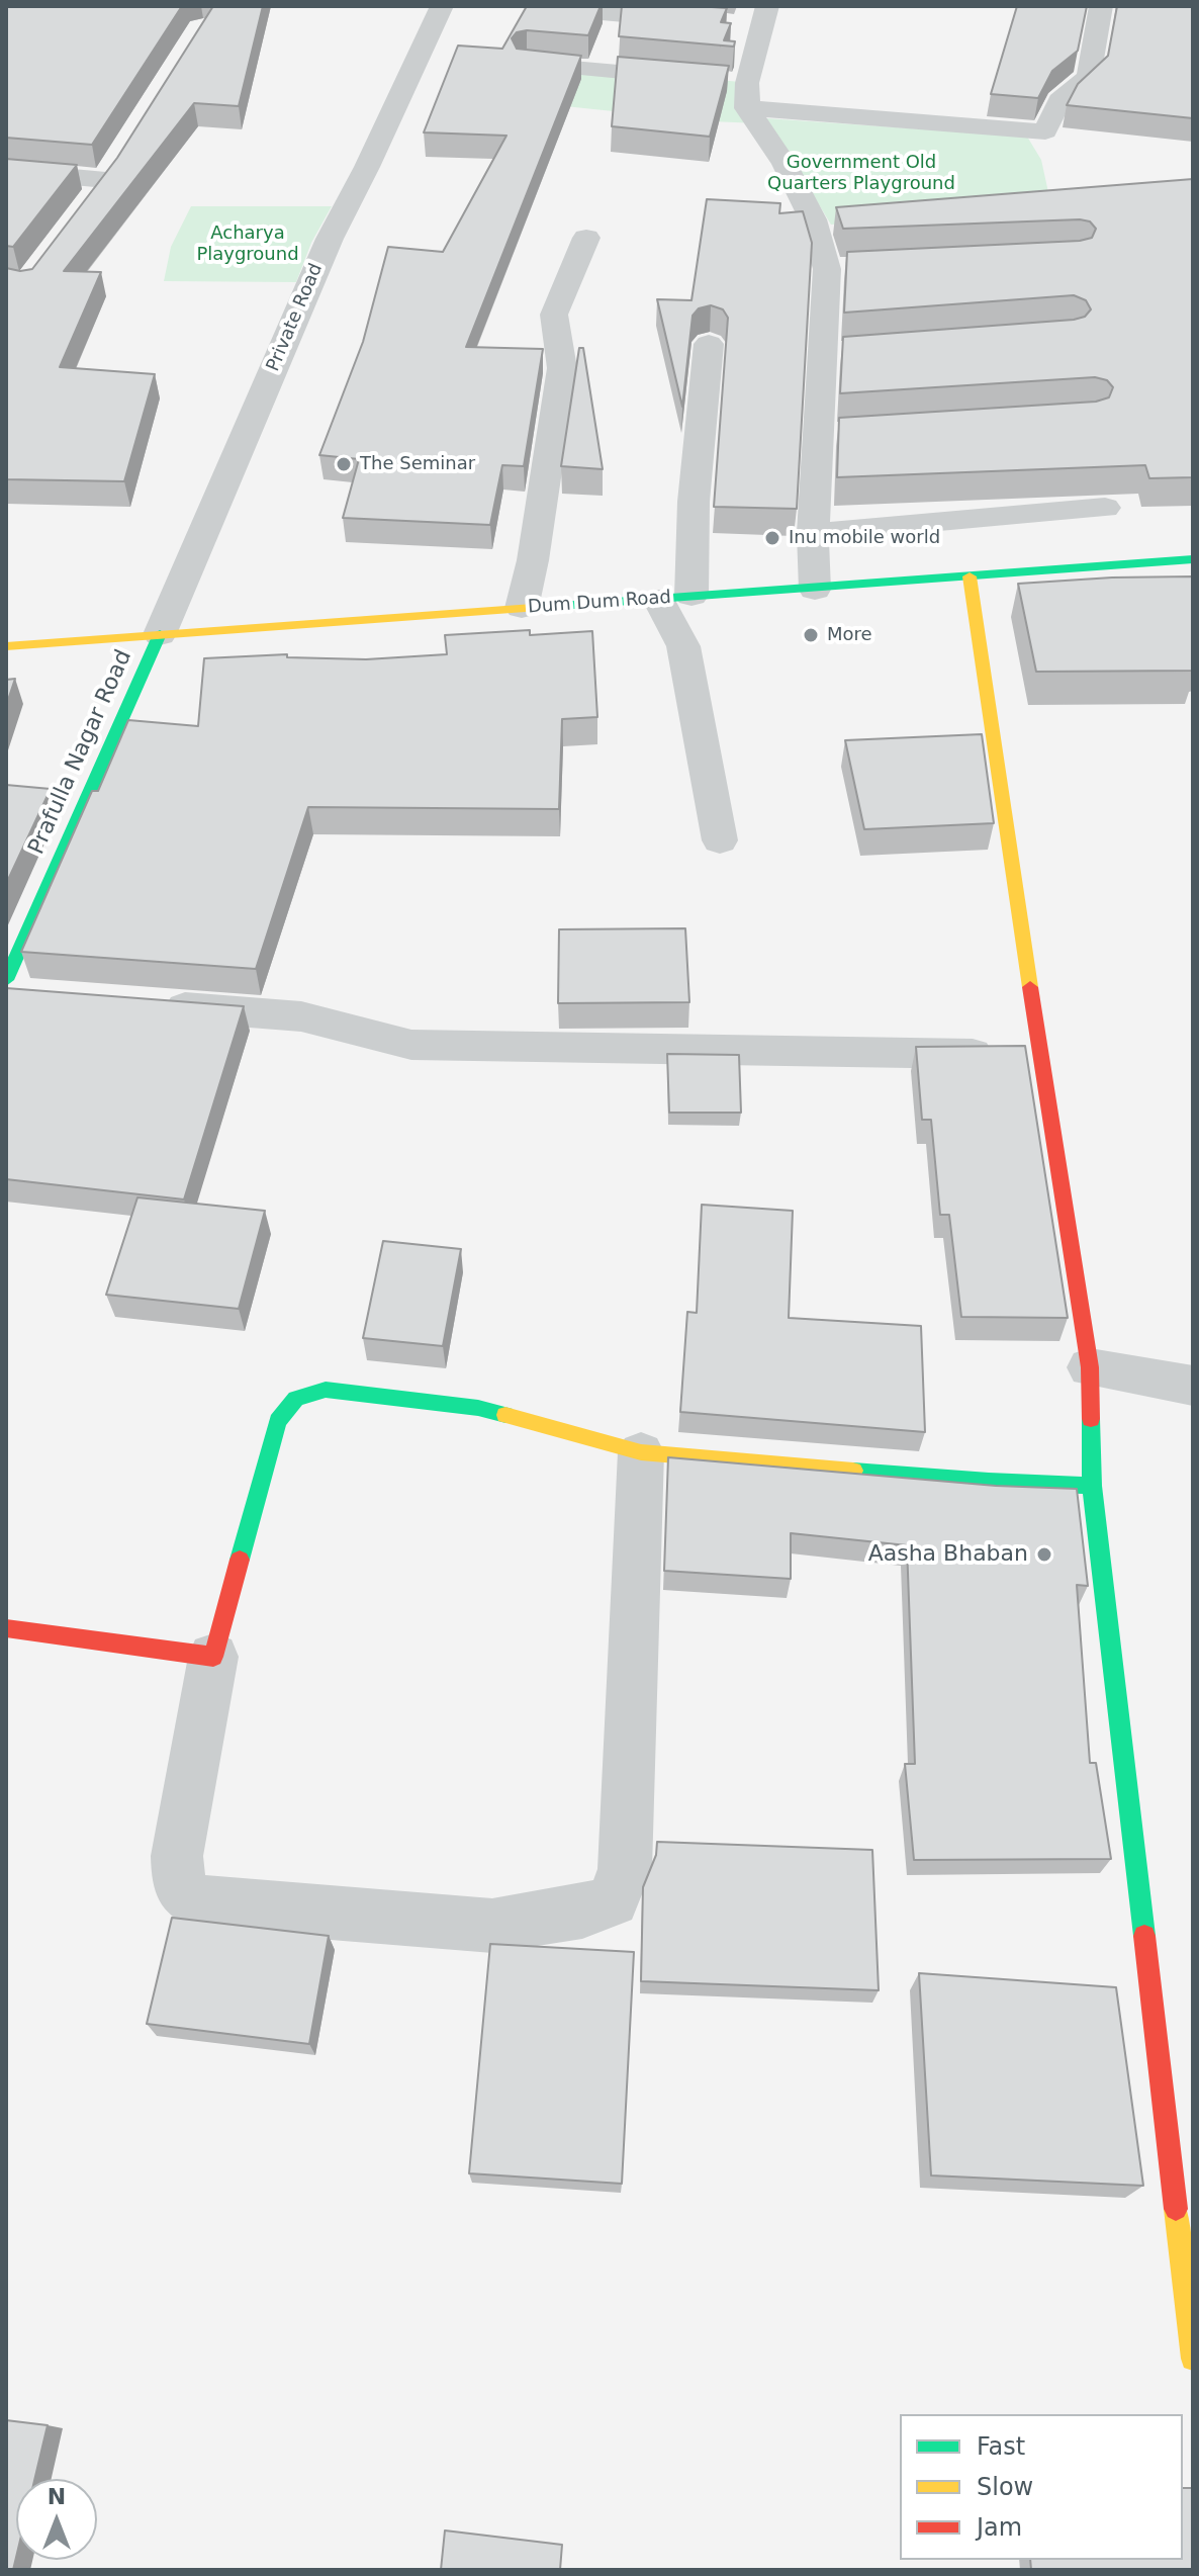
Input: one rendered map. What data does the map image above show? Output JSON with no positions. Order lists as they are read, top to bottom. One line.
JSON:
{"streets":{"street":["Private Road","Dum Dum Road","Prafulla Nagar Road"]},"crossings":[["Private Road","Dum Dum Road"],["Private Road","Prafulla Nagar Road"],["Dum Dum Road","Prafulla Nagar Road"]],"parks":["Government Old Quarters Playground","Acharya Playground"],"places":["The Seminar","Inu mobile world","More","Aasha Bhaban"],"legend":["Fast","Slow","Jam"],"north":"top"}
